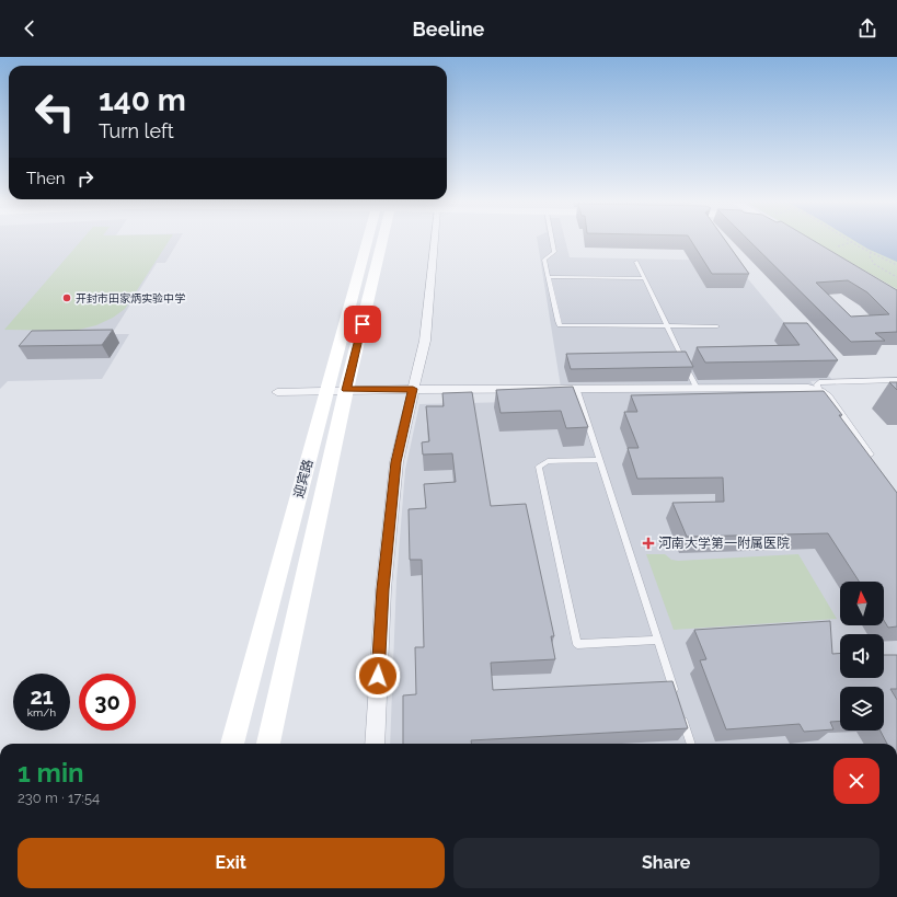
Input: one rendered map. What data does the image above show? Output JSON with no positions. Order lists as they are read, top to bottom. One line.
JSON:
{"streets":{"main road":["迎宾路"]},"places":{"other":["开封市田家炳实验中学"],"health":["河南大学第一附属医院"]},"north":"top","page":{"header":"Beeline","turn":["140 m","Turn left"],"then":"Then","speed":"21 km/h","limit":"30","heading":["1 min","230 m · 17:54"],"buttons":["Exit","Share"]}}
